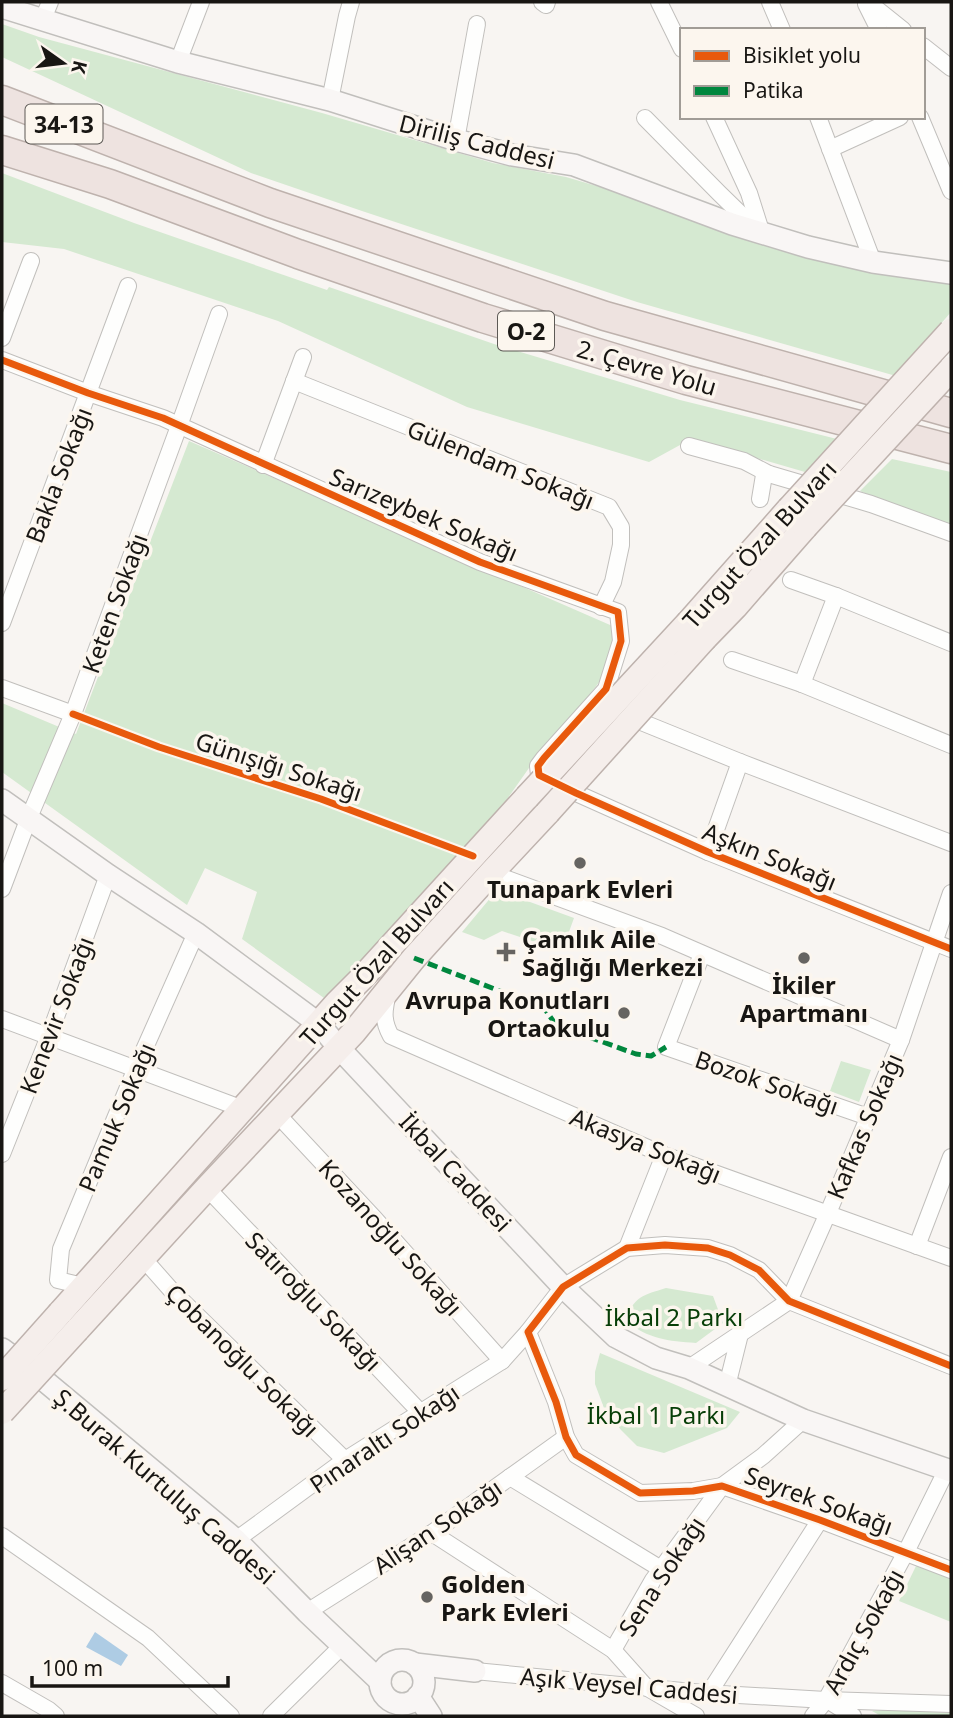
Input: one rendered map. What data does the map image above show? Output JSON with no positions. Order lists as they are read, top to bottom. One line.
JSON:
{"streets":{"highway":["34-13","O-2","2. Çevre Yolu"],"main road":["Turgut Özal Bulvarı"],"street":["Diriliş Caddesi","Gülendam Sokağı","Bakla Sokağı","Sarızeybek Sokağı","Keten Sokağı","Aşkın Sokağı","Kenevir Sokağı","Bozok Sokağı","Pamuk Sokağı","Kafkas Sokağı","Akasya Sokağı","İkbal Caddesi","Kozanoğlu Sokağı","Satıroğlu Sokağı","Çobanoğlu Sokağı","Pınaraltı Sokağı","Ş.Burak Kurtuluş Caddesi","Seyrek Sokağı","Alişan Sokağı","Sena Sokağı","Ardıç Sokağı","Aşık Veysel Caddesi"],"cycle path":["Günışığı Sokağı"]},"crossings":[["34-13","2. Çevre Yolu"],["Gülendam Sokağı","Sarızeybek Sokağı"],["Bakla Sokağı","Sarızeybek Sokağı"],["Sarızeybek Sokağı","Keten Sokağı"],["Sarızeybek Sokağı","Aşkın Sokağı"],["Turgut Özal Bulvarı","Pamuk Sokağı"],["Turgut Özal Bulvarı","Akasya Sokağı"],["Turgut Özal Bulvarı","İkbal Caddesi"],["Turgut Özal Bulvarı","Kozanoğlu Sokağı"],["Turgut Özal Bulvarı","Satıroğlu Sokağı"],["Turgut Özal Bulvarı","Çobanoğlu Sokağı"],["Keten Sokağı","İkbal Caddesi"],["Aşkın Sokağı","Kafkas Sokağı"],["Kenevir Sokağı","İkbal Caddesi"],["Bozok Sokağı","Kafkas Sokağı"],["Pamuk Sokağı","İkbal Caddesi"],["Kafkas Sokağı","Akasya Sokağı"],["İkbal Caddesi","Sena Sokağı"],["İkbal Caddesi","Ardıç Sokağı"],["Kozanoğlu Sokağı","Pınaraltı Sokağı"],["Satıroğlu Sokağı","Pınaraltı Sokağı"],["Çobanoğlu Sokağı","Pınaraltı Sokağı"],["Pınaraltı Sokağı","Ş.Burak Kurtuluş Caddesi"],["Pınaraltı Sokağı","Seyrek Sokağı"],["Ş.Burak Kurtuluş Caddesi","Alişan Sokağı"],["Ş.Burak Kurtuluş Caddesi","Aşık Veysel Caddesi"],["Seyrek Sokağı","Alişan Sokağı"],["Seyrek Sokağı","Sena Sokağı"],["Seyrek Sokağı","Ardıç Sokağı"],["Ardıç Sokağı","Aşık Veysel Caddesi"]],"parks":["İkbal 2 Parkı","İkbal 1 Parkı"],"places":{"other":["Tunapark Evleri","İkiler Apartmanı","Avrupa Konutları Ortaokulu","Golden Park Evleri"],"health":["Çamlık Aile Sağlığı Merkezi"]},"legend":["Bisiklet yolu","Patika"],"scale_bar":"100 m","north":"right"}
